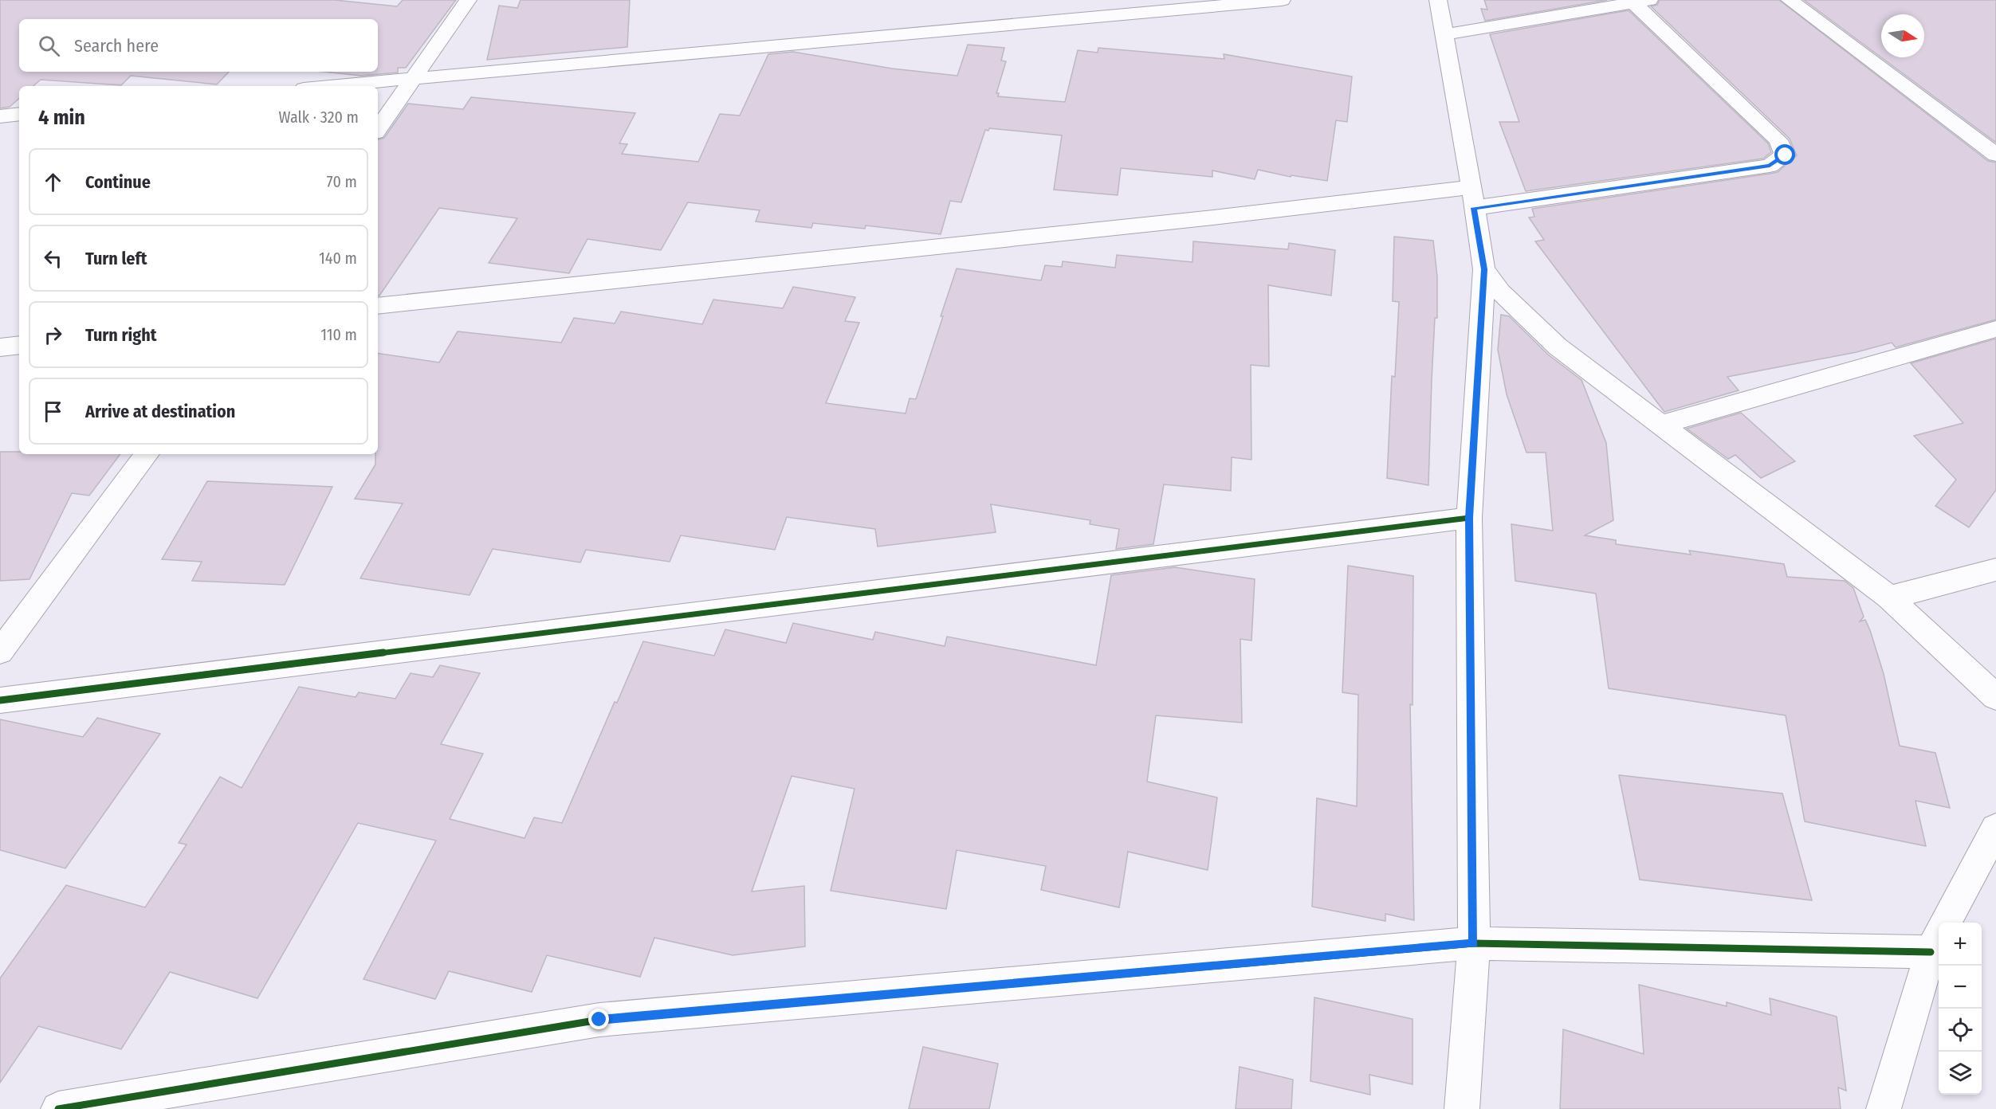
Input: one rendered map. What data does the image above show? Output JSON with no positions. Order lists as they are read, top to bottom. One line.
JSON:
{"north":"right","page":{"search":"Search here","heading":["4 min","Walk · 320 m"],"list":[["Continue","70 m"],["Turn left","140 m"],["Turn right","110 m"],"Arrive at destination"],"map_buttons":["+","−"]}}
